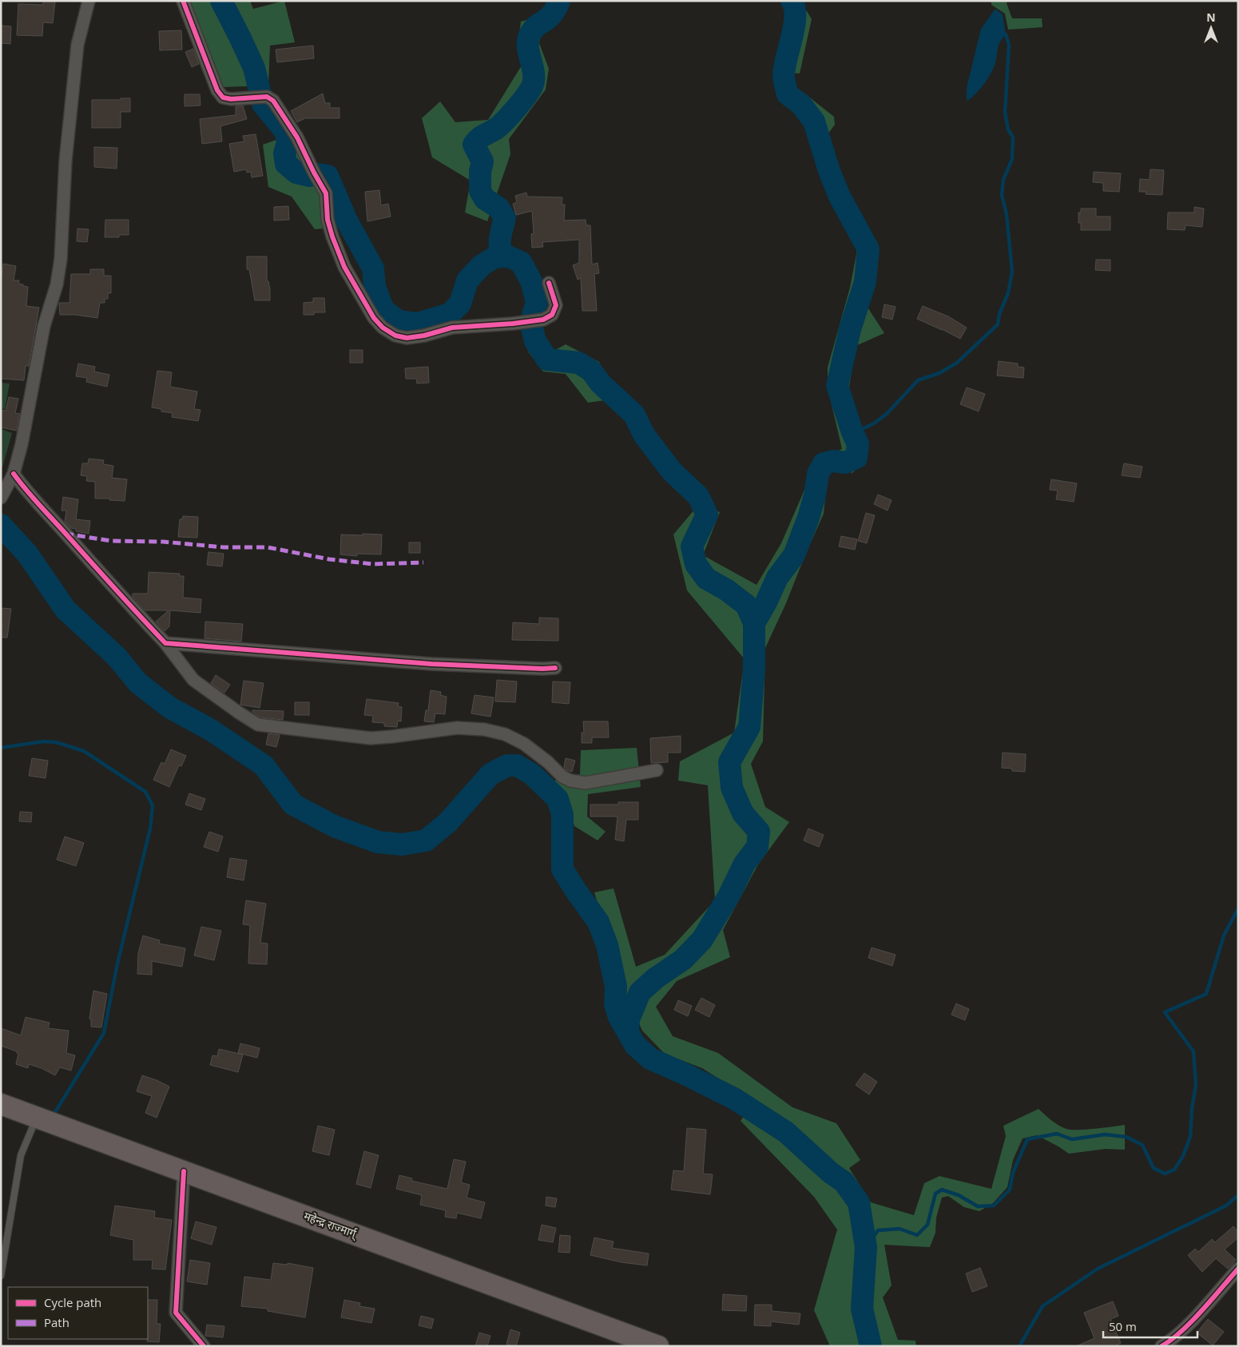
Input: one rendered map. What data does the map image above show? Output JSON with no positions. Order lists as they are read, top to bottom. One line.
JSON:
{"streets":{"highway":["महेन्द्र राज्मार्ग्"]},"legend":["Cycle path","Path"],"scale_bar":"50 m","north":"top"}
